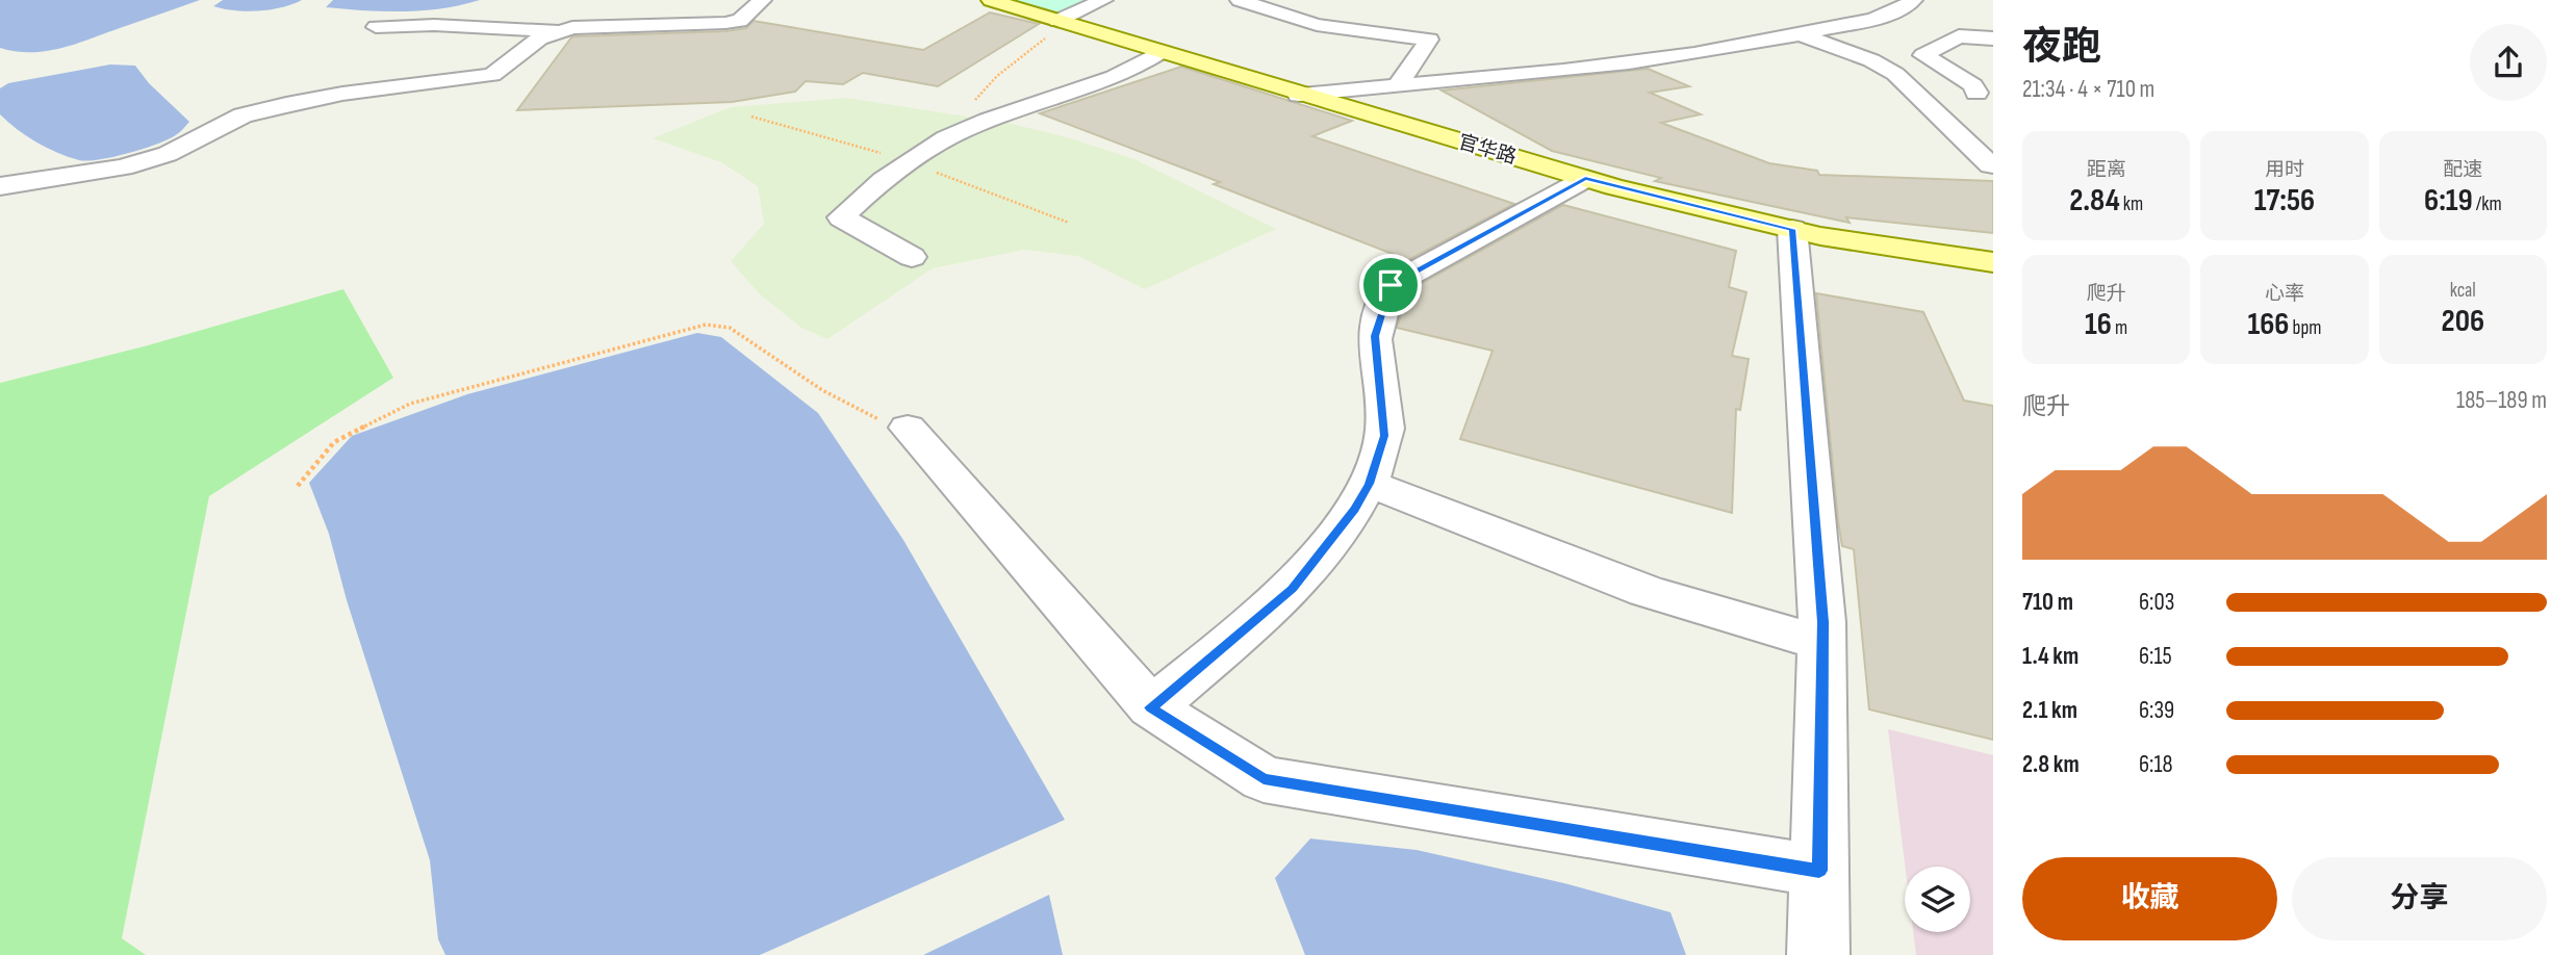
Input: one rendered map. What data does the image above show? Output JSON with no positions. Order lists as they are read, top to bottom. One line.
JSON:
{"streets":{"main road":["官华路"]},"page":{"heading":["夜跑","21:34 · 4 × 710 m"],"stats":[["距离","2.84 km"],["用时","17:56"],["配速","6:19 /km"],["爬升","16 m"],["心率","166 bpm"],["kcal","206"]],"chart":["爬升","185–189 m"],"list":[{"name":"710 m","note":"6:03"},{"name":"1.4 km","note":"6:15"},{"name":"2.1 km","note":"6:39"},{"name":"2.8 km","note":"6:18"}],"buttons":["收藏","分享"]}}
